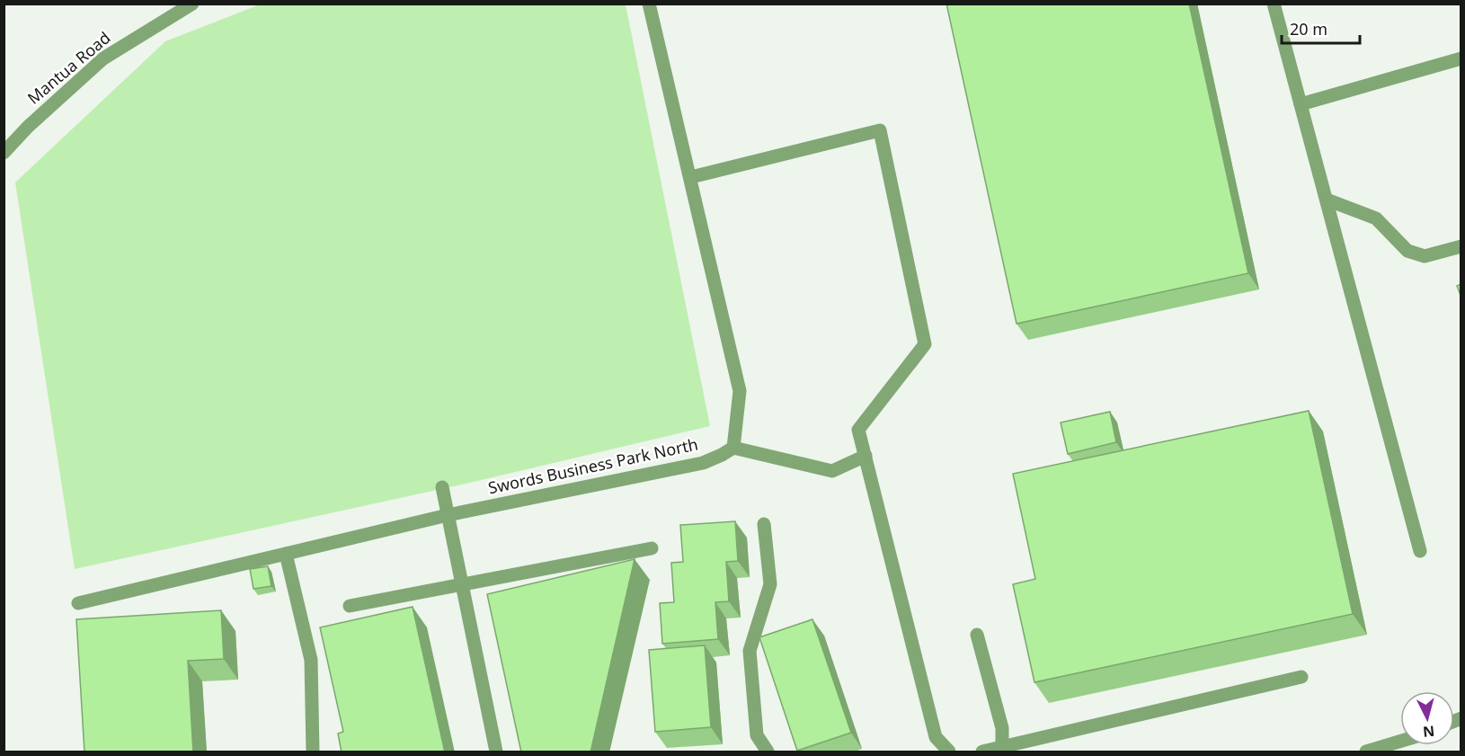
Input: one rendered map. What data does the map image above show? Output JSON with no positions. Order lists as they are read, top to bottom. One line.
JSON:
{"streets":{"street":["Mantua Road","Swords Business Park North"]},"scale_bar":"20 m","north":"bottom"}
